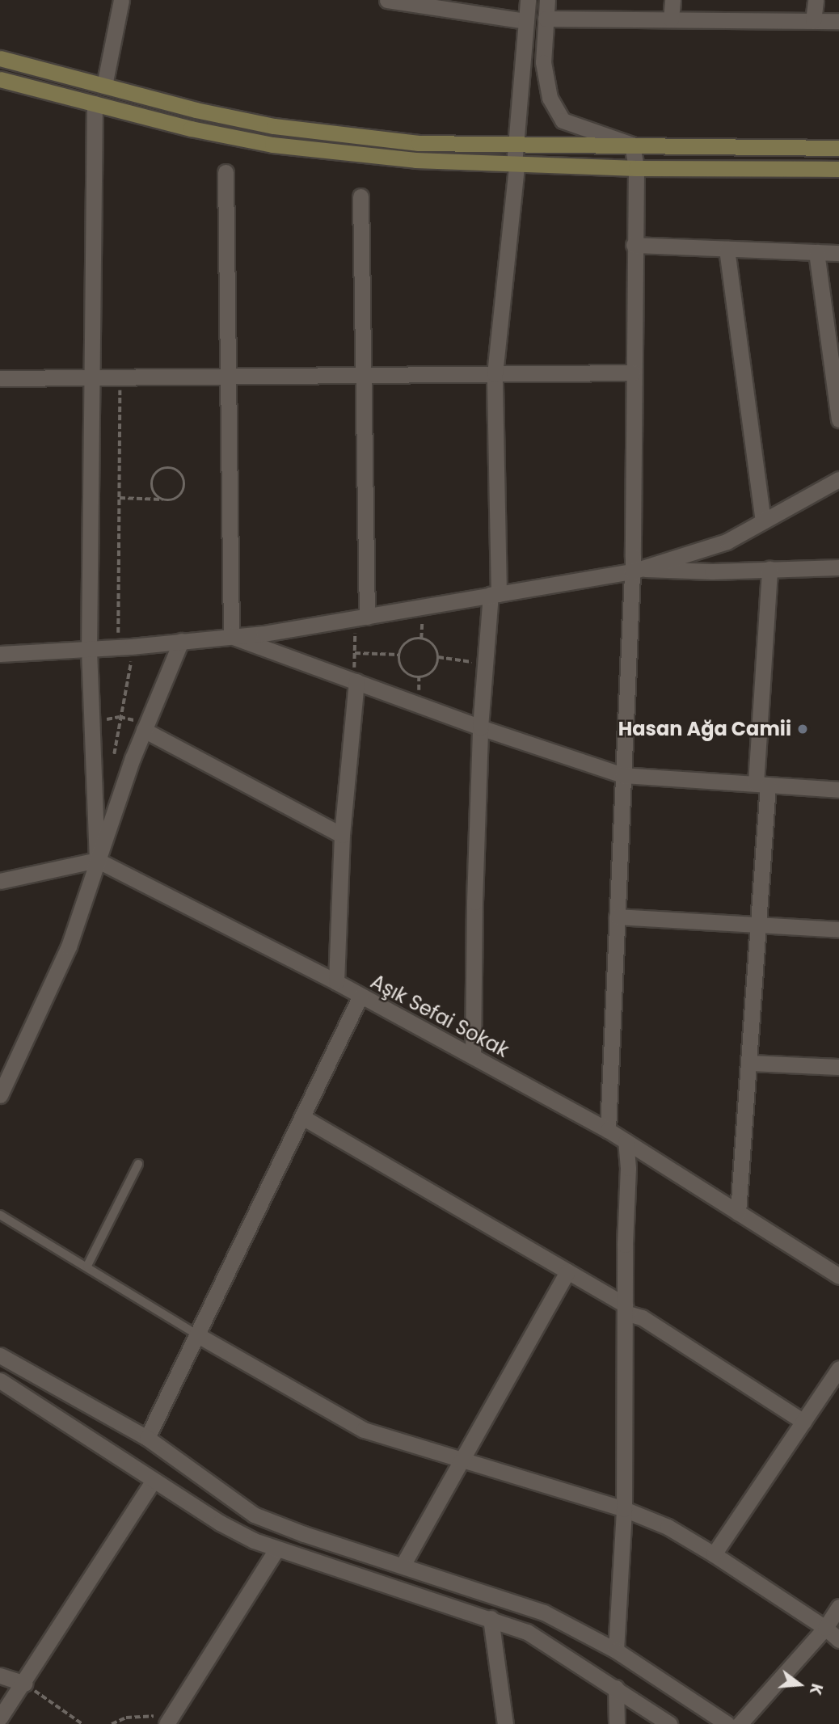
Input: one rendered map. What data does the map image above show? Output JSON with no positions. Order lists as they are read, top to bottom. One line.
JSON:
{"streets":{"street":["Aşık Sefai Sokak"]},"places":["Hasan Ağa Camii"],"north":"right"}
